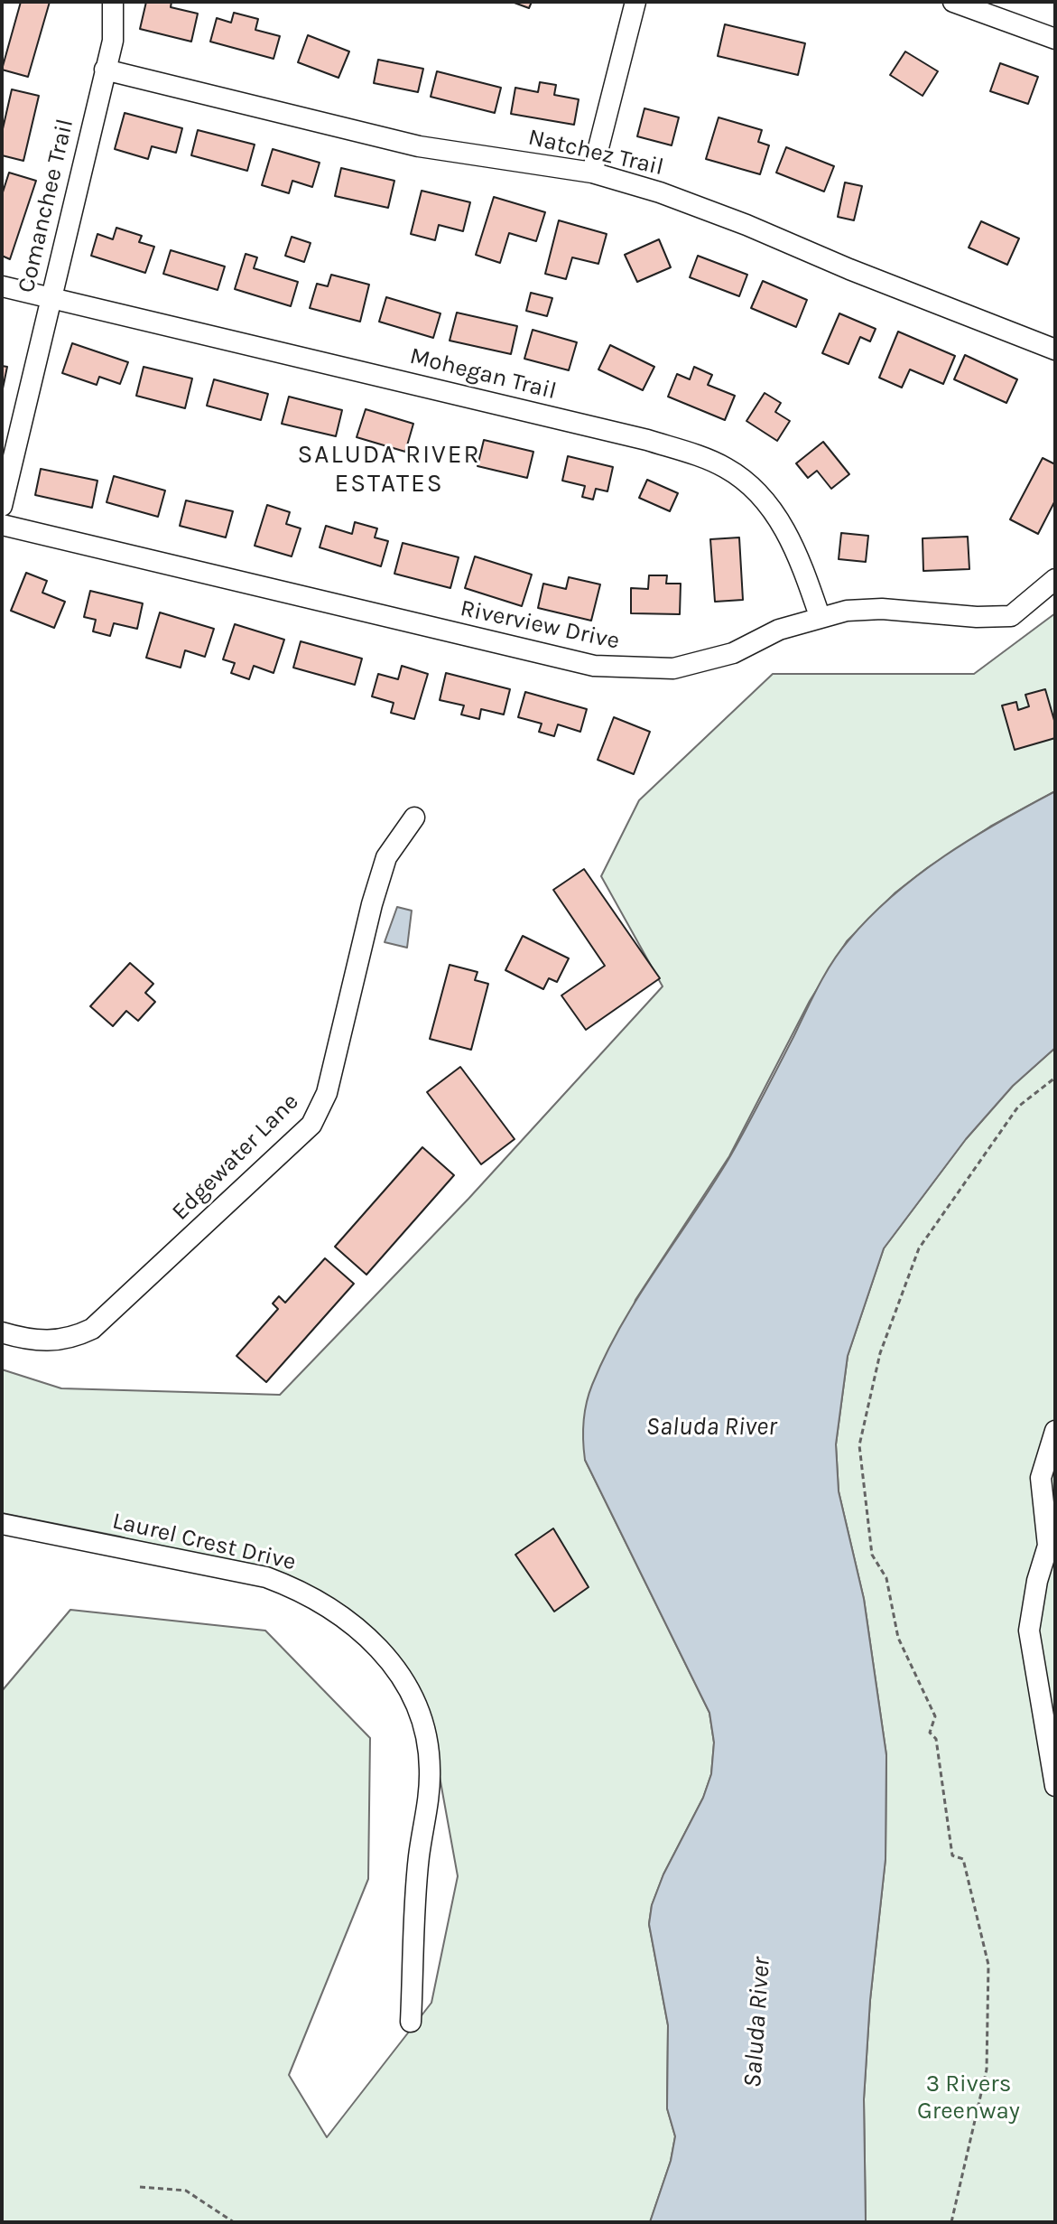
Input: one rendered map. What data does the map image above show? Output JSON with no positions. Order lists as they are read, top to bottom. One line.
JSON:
{"streets":{"street":["Natchez Trail","Comanchee Trail","Mohegan Trail","Riverview Drive","Edgewater Lane","Laurel Crest Drive"]},"crossings":[["Natchez Trail","Comanchee Trail"],["Comanchee Trail","Mohegan Trail"],["Mohegan Trail","Riverview Drive"]],"districts":["SALUDA RIVER ESTATES"],"water":["Saluda River"],"parks":["3 Rivers Greenway"]}
